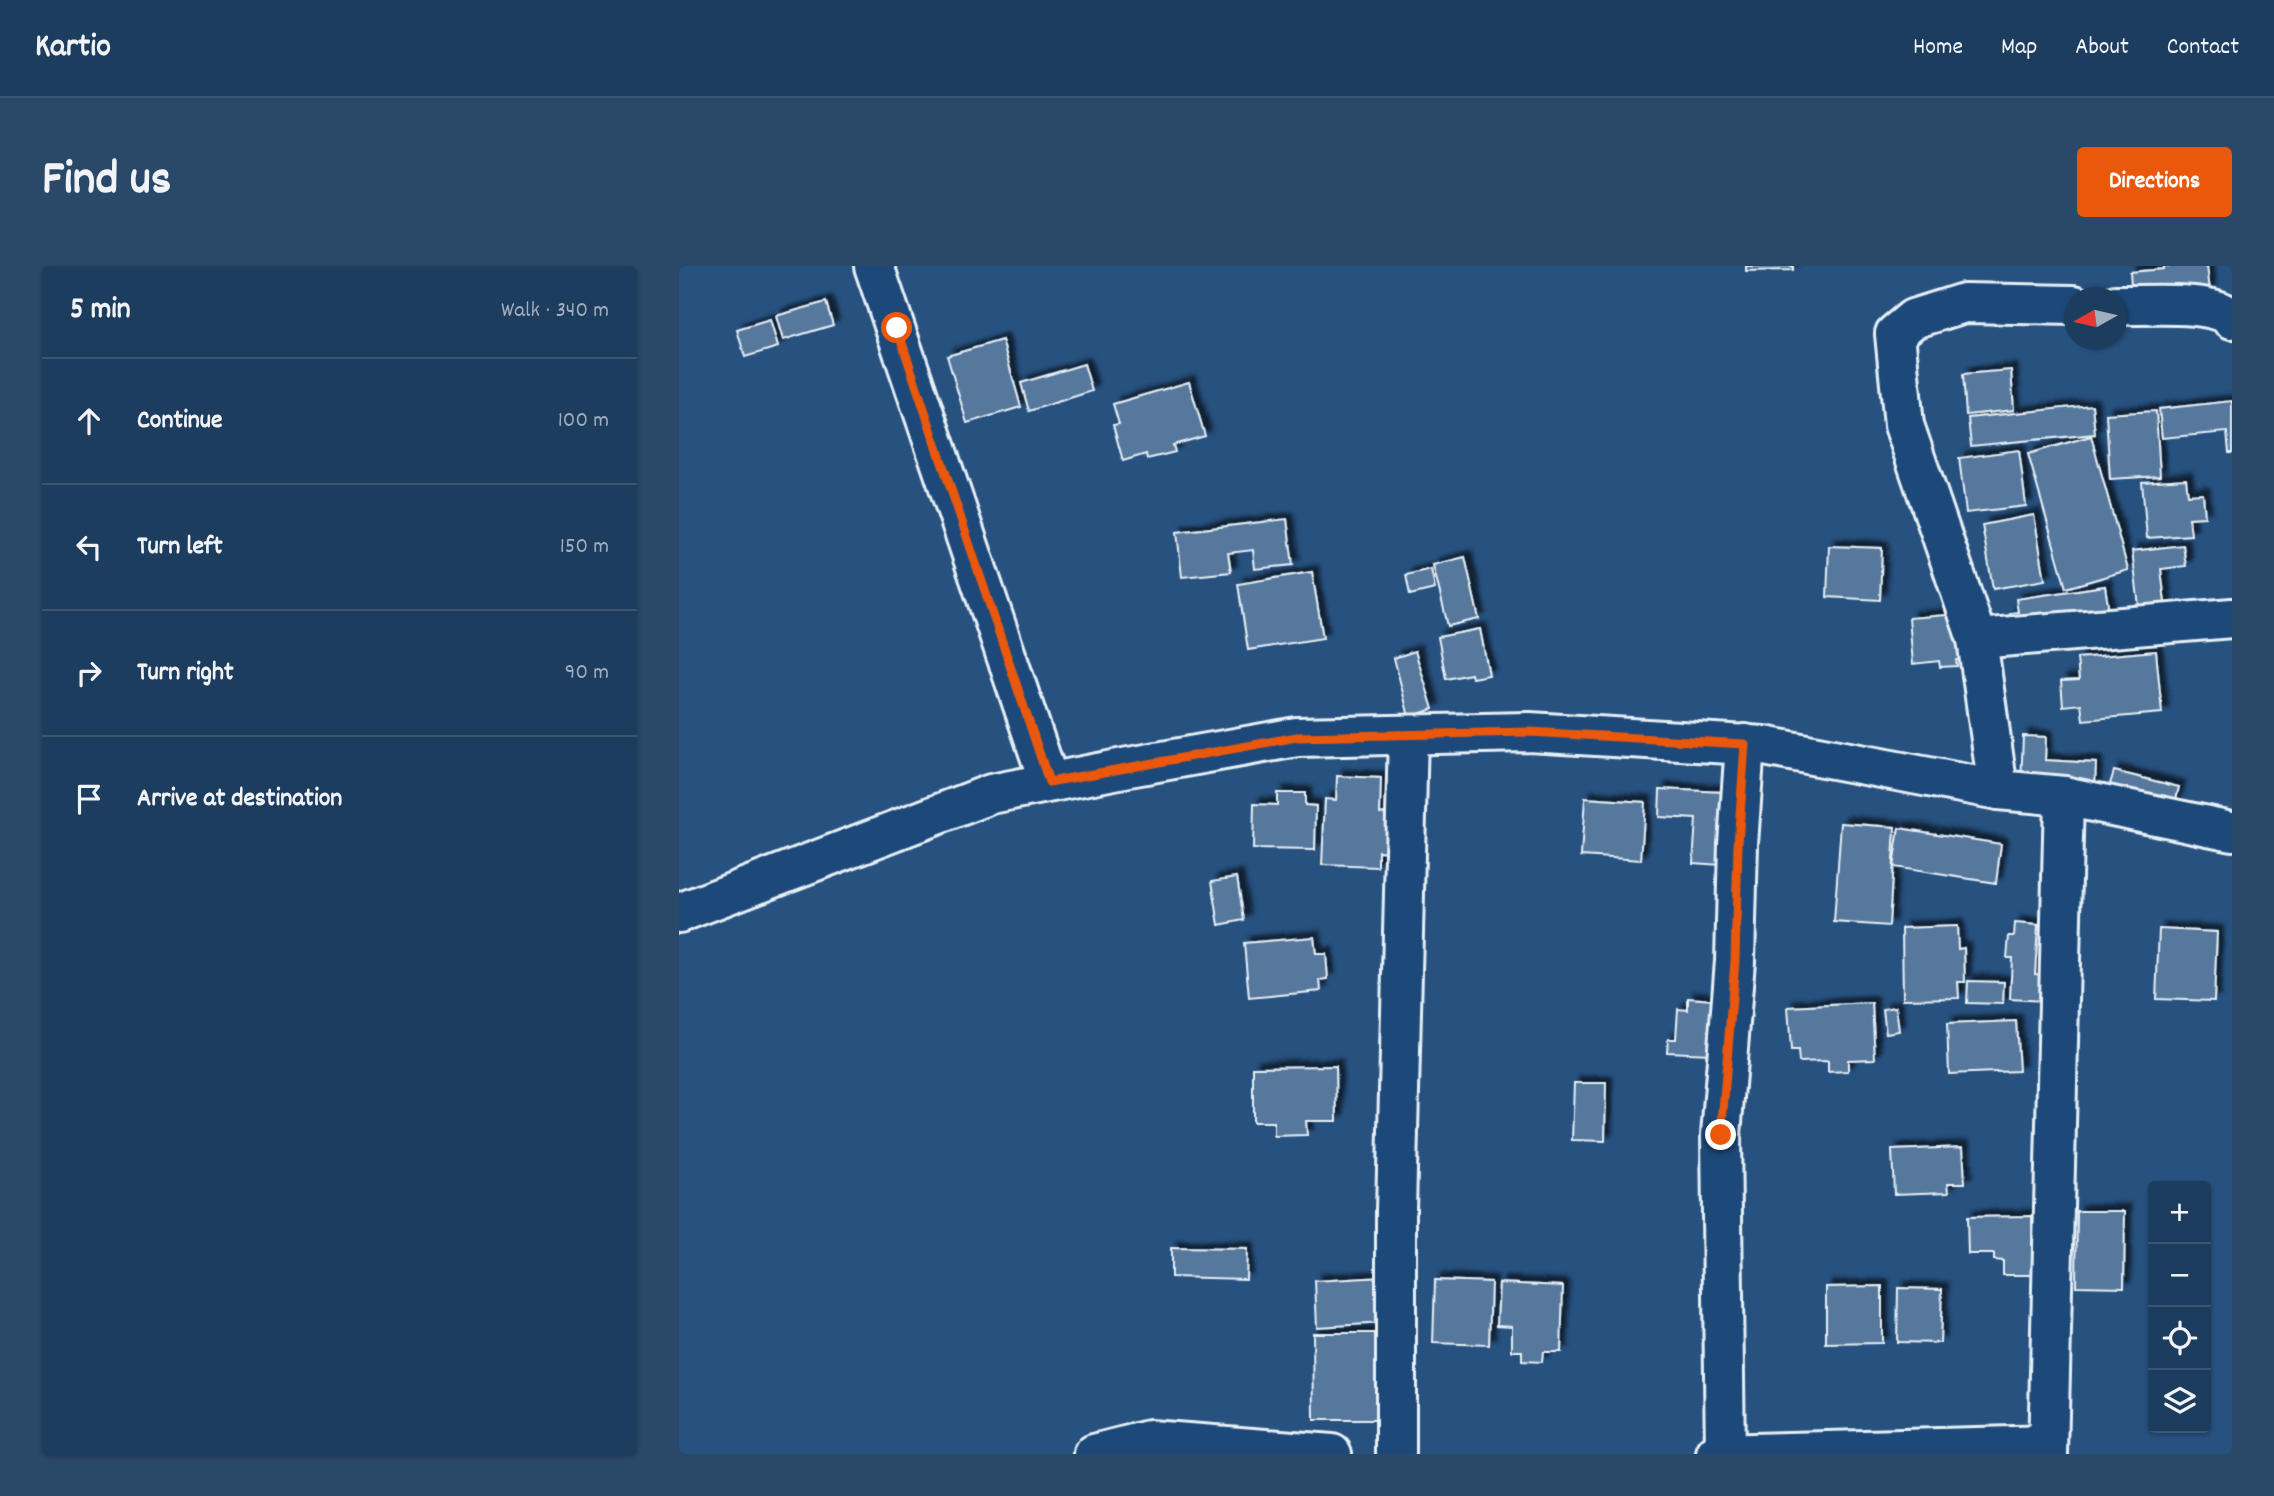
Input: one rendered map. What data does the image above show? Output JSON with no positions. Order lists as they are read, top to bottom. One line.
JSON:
{"north":"left","page":{"header":"Kartio","nav":["Home","Map","About","Contact"],"title":"Find us","buttons":"Directions","heading":["5 min","Walk · 340 m"],"list":[["Continue","100 m"],["Turn left","150 m"],["Turn right","90 m"],"Arrive at destination"],"map_buttons":["+","−"]}}
